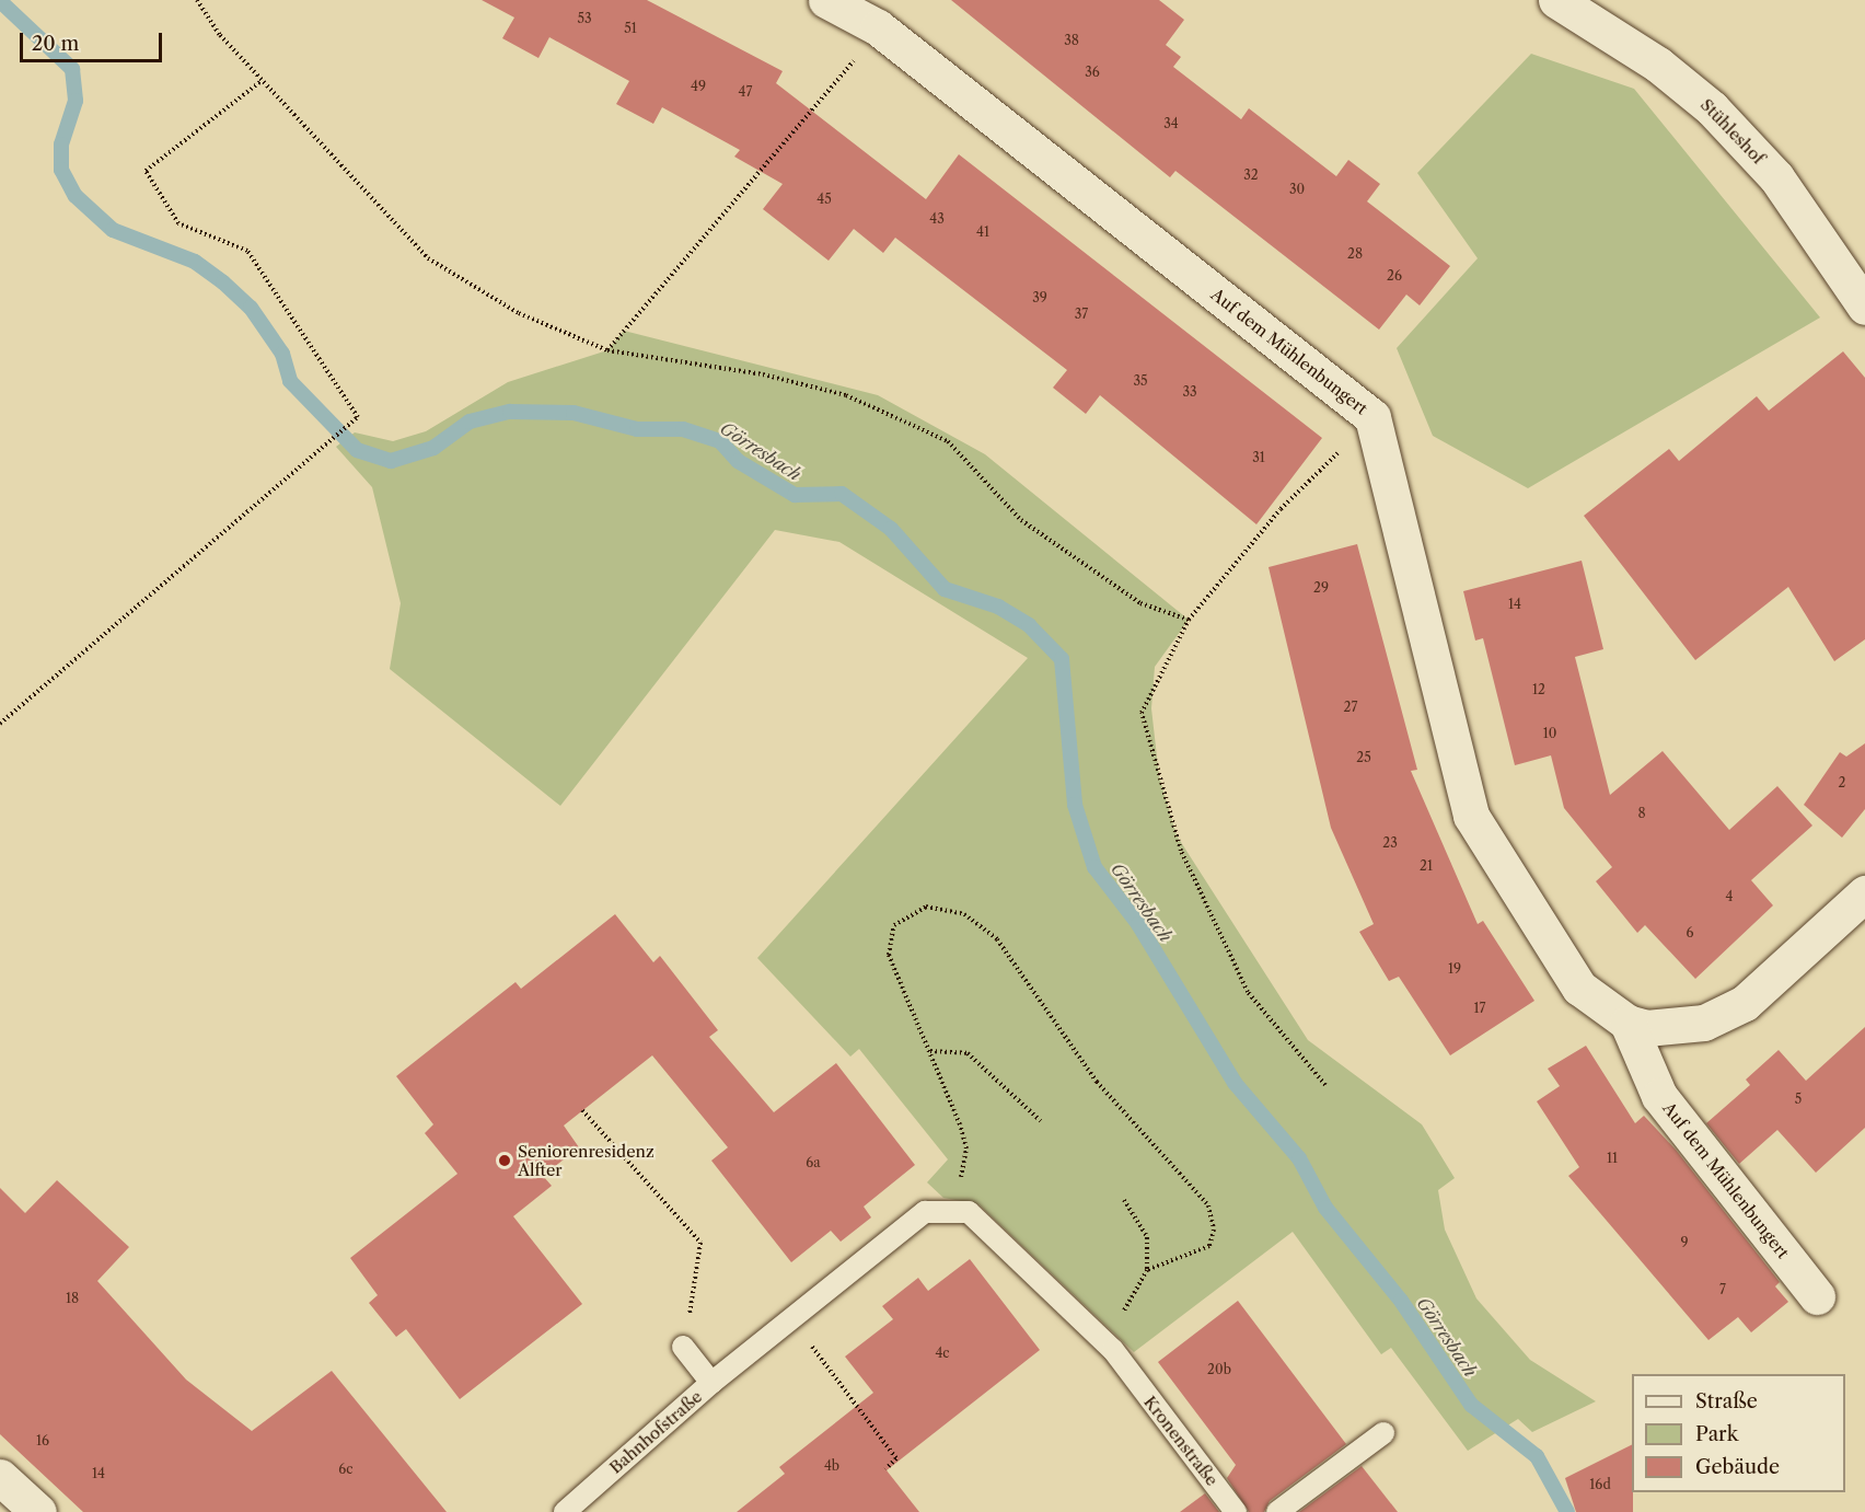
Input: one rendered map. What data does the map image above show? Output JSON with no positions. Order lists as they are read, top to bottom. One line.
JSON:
{"streets":{"street":["Stühleshof","Auf dem Mühlenbungert"],"lane":["Bahnhofstraße","Kronenstraße"]},"water":["Görresbach"],"places":["Seniorenresidenz Alfter"],"house_numbers":["53","51","38","36","49","47","34","32","30","45","43","41","28","26","39","37","35","33","31","29","14","12","27","10","25","2","8","23","21","4","6","19","17","5","11","6a","9","7","18","4c","20b","16","4b","6c","14","16d"],"legend":["Straße","Park","Gebäude"],"scale_bar":"20 m"}
